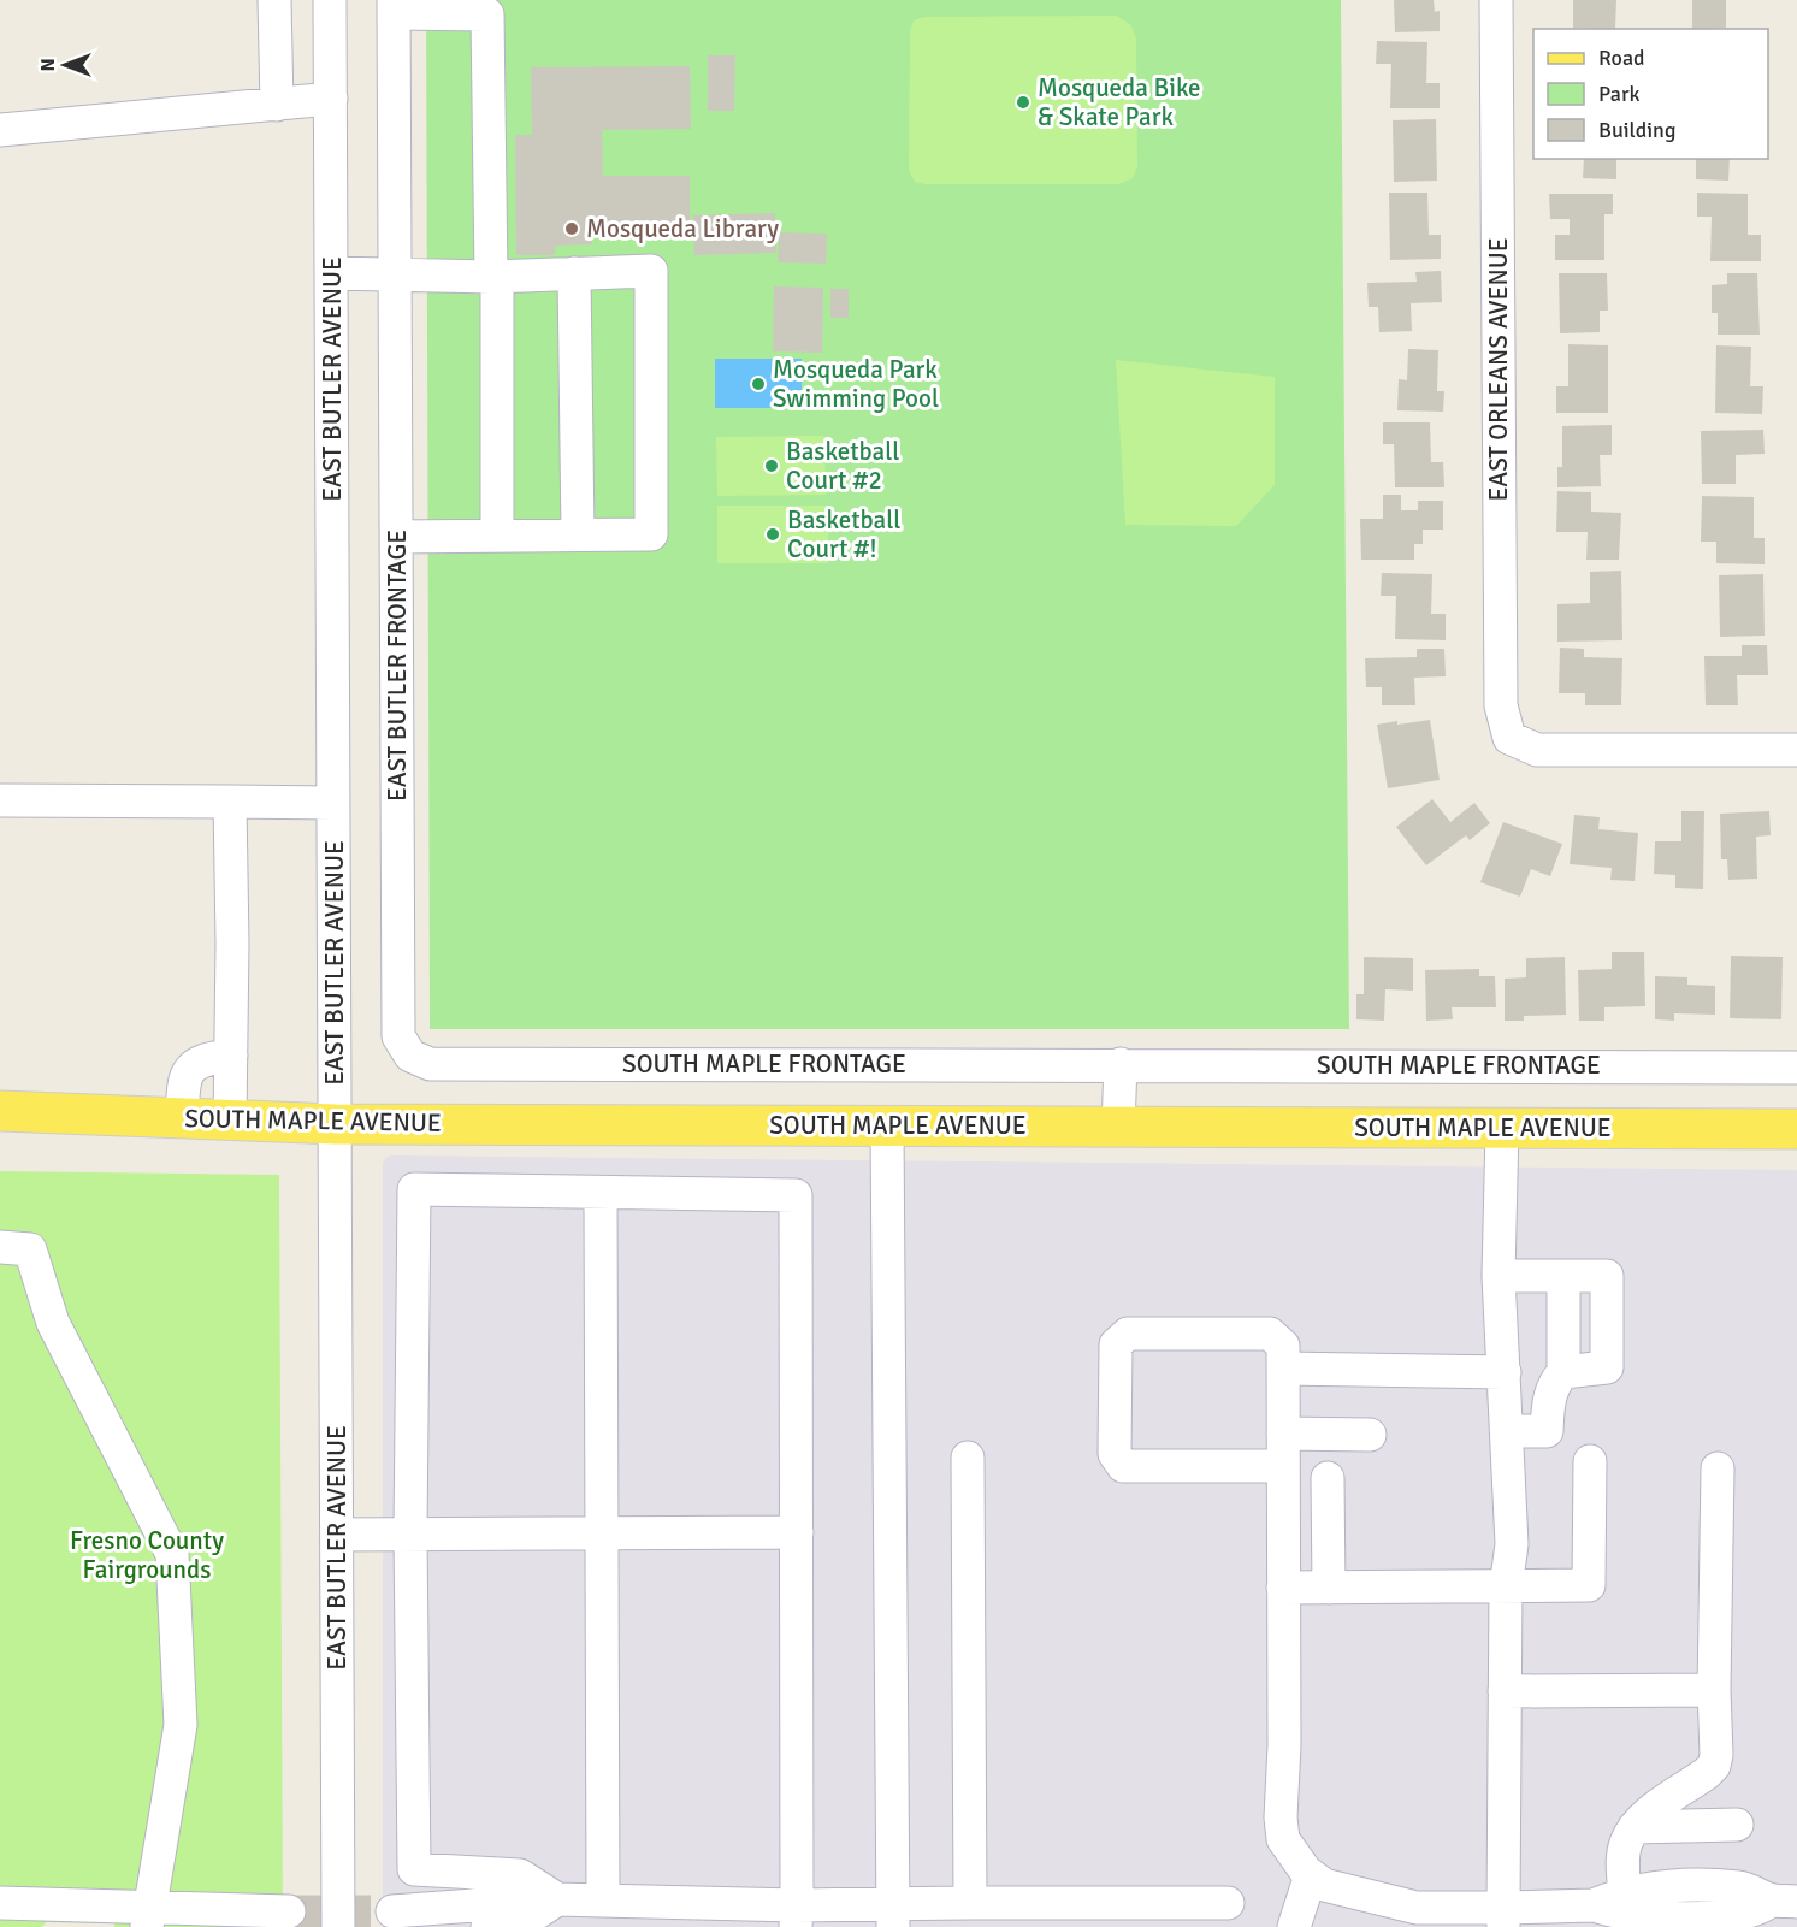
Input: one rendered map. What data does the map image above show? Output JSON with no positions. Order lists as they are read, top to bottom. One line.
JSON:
{"streets":{"main road":["SOUTH MAPLE AVENUE"],"street":["EAST ORLEANS AVENUE","EAST BUTLER AVENUE","EAST BUTLER FRONTAGE","SOUTH MAPLE FRONTAGE"]},"crossings":[["EAST BUTLER AVENUE","SOUTH MAPLE AVENUE"],["EAST BUTLER FRONTAGE","SOUTH MAPLE FRONTAGE"]],"parks":["Fresno County Fairgrounds"],"places":["Mosqueda Bike & Skate Park","Mosqueda Library","Mosqueda Park Swimming Pool","Basketball Court #2","Basketball Court #!"],"legend":["Road","Park","Building"],"north":"left"}
